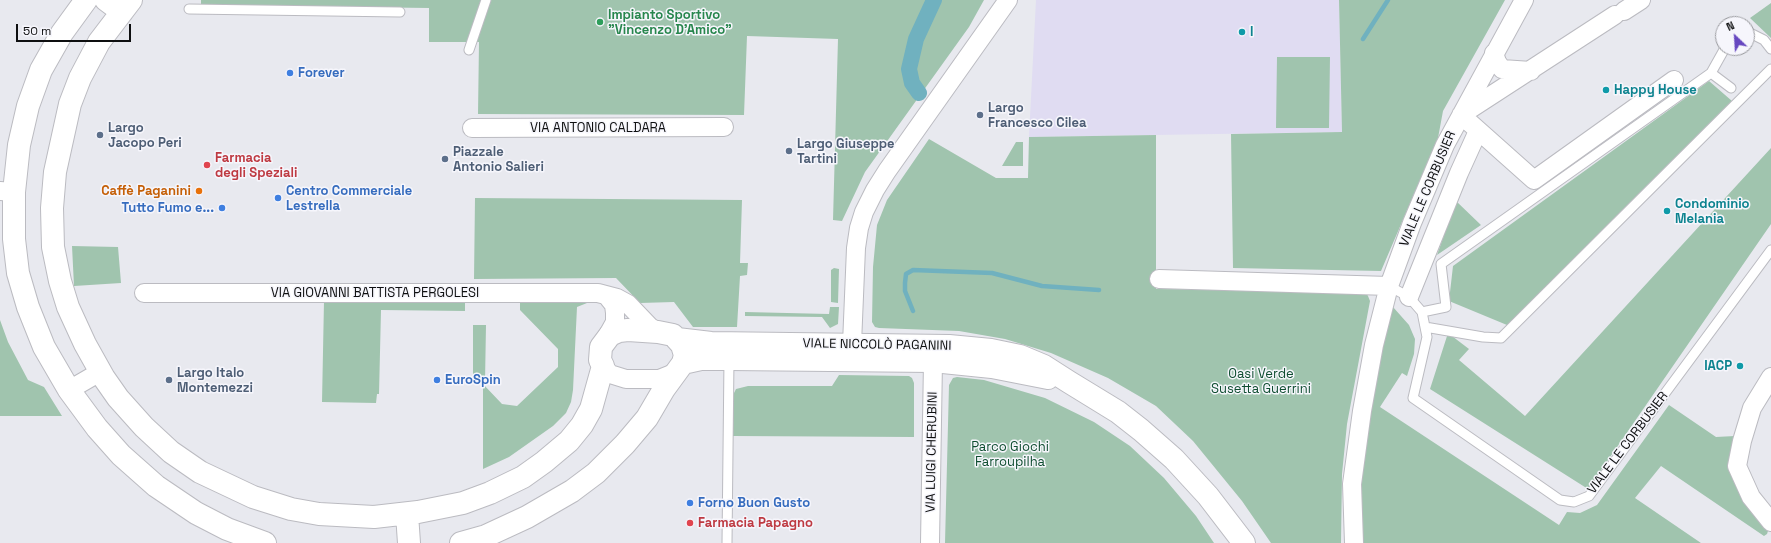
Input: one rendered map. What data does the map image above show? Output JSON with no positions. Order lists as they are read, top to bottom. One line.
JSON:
{"streets":{"street":["VIA ANTONIO CALDARA","VIALE LE CORBUSIER","VIA GIOVANNI BATTISTA PERGOLESI","VIALE NICCOLÒ PAGANINI","VIA LUIGI CHERUBINI"]},"crossings":[["VIA GIOVANNI BATTISTA PERGOLESI","VIALE NICCOLÒ PAGANINI"],["VIALE NICCOLÒ PAGANINI","VIA LUIGI CHERUBINI"]],"parks":["Oasi Verde Susetta Guerrini","Parco Giochi Farroupilha"],"places":["Impianto Sportivo \"Vincenzo D'Amico\"","I","Forever","Happy House","Largo Francesco Cilea","Largo Jacopo Peri","Largo Giuseppe Tartini","Piazzale Antonio Salieri","Farmacia degli Speziali","Caffè Paganini","Centro Commerciale Lestrella","Tutto Fumo e...","Condominio Melania","IACP","Largo Italo Montemezzi","EuroSpin","Forno Buon Gusto","Farmacia Papagno"],"scale_bar":"50 m","north":"top left"}
